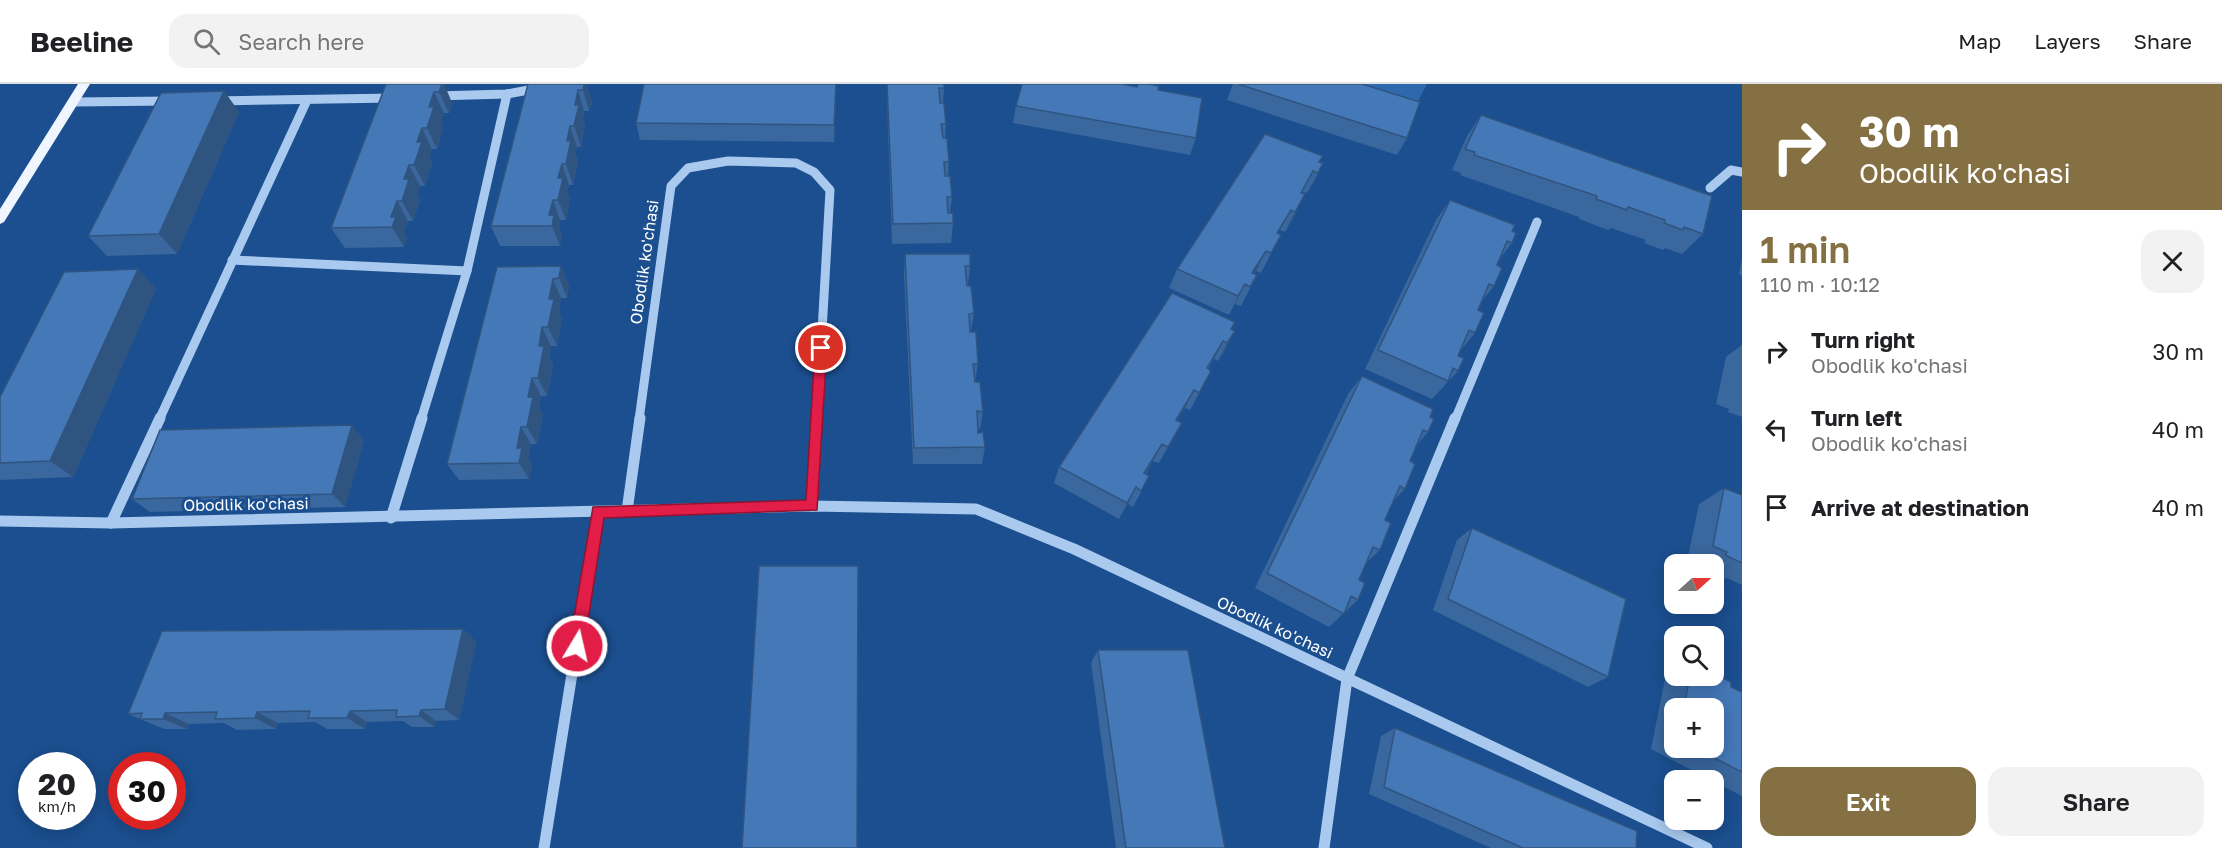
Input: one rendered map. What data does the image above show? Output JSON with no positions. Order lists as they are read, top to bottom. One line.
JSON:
{"streets":{"street":["Obodlik ko'chasi"]},"north":"right","page":{"header":"Beeline","search":"Search here","nav":["Map","Layers","Share"],"turn":["30 m","Obodlik ko'chasi"],"heading":["1 min","110 m · 10:12"],"list":[{"name":"Turn right","note":"Obodlik ko'chasi","value":"30 m"},{"name":"Turn left","note":"Obodlik ko'chasi","value":"40 m"},{"name":"Arrive at destination","value":"40 m"}],"map_buttons":["+","−"],"speed":"20 km/h","limit":"30","buttons":["Exit","Share"]}}
